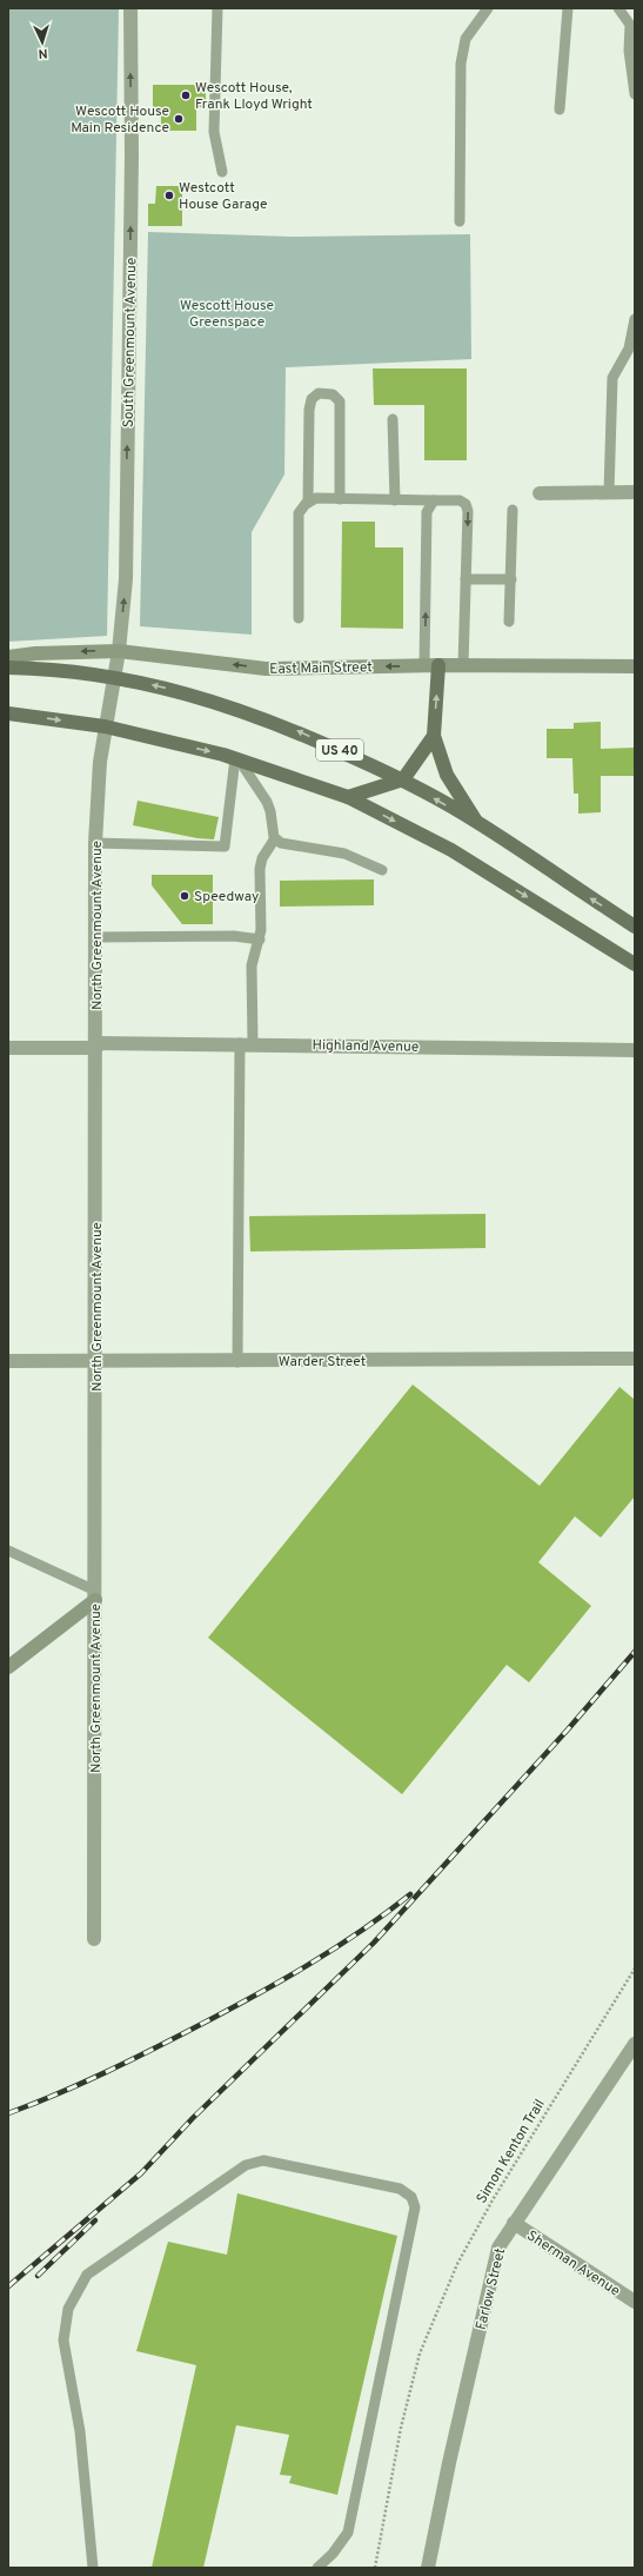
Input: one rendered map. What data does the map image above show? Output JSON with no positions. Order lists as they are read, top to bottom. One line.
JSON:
{"streets":{"main road":["East Main Street","US 40"],"street":["South Greenmount Avenue","North Greenmount Avenue","Highland Avenue","Warder Street","Sherman Avenue","Farlow Street"],"path":["Simon Kenton Trail"]},"crossings":[["South Greenmount Avenue","East Main Street"],["South Greenmount Avenue","US 40"],["South Greenmount Avenue","North Greenmount Avenue"],["US 40","North Greenmount Avenue"],["North Greenmount Avenue","Highland Avenue"],["North Greenmount Avenue","Warder Street"],["Sherman Avenue","Farlow Street"]],"one_way":["South Greenmount Avenue"],"parks":["Wescott House Greenspace"],"places":["Wescott House, Frank Lloyd Wright","Wescott House Main Residence","Westcott House Garage","Speedway"],"north":"bottom"}
